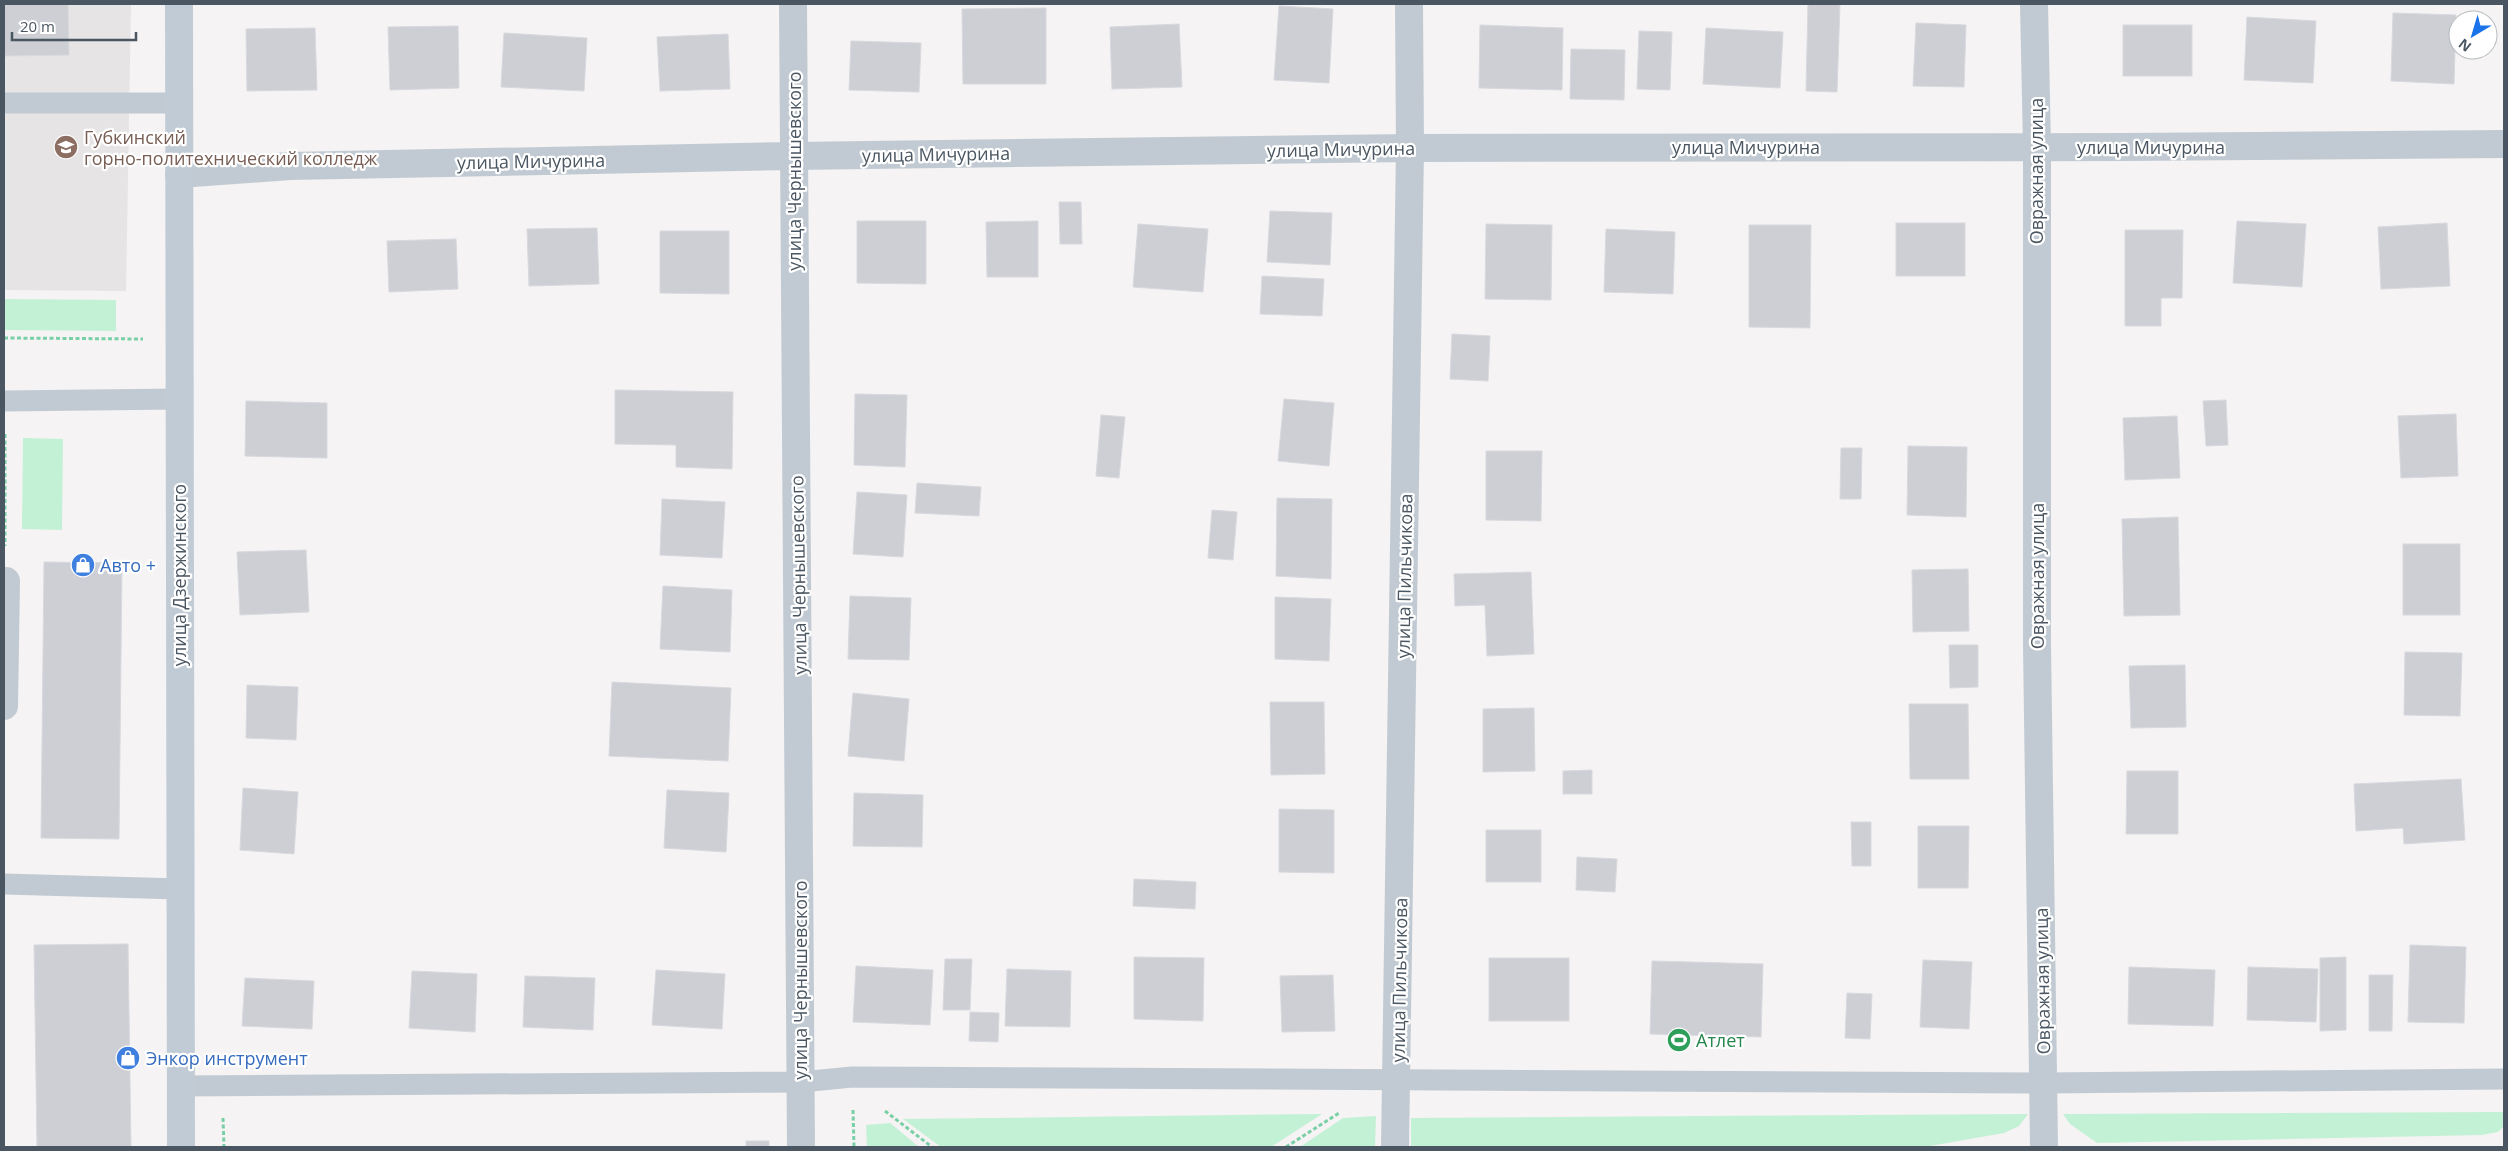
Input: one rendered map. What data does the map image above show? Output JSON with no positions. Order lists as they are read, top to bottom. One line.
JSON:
{"streets":{"main road":["улица Дзержинского"],"street":["улица Мичурина","улица Чернышевского","Овражная улица","улица Пильчикова"]},"crossings":[["улица Мичурина","улица Чернышевского"],["улица Мичурина","Овражная улица"],["улица Мичурина","улица Дзержинского"],["улица Мичурина","улица Пильчикова"]],"places":{"school or university":["Губкинский горно-политехнический колледж"],"shop":["Авто +","Энкор инструмент"],"sports":["Атлет"]},"scale_bar":"20 m","north":"bottom left"}
